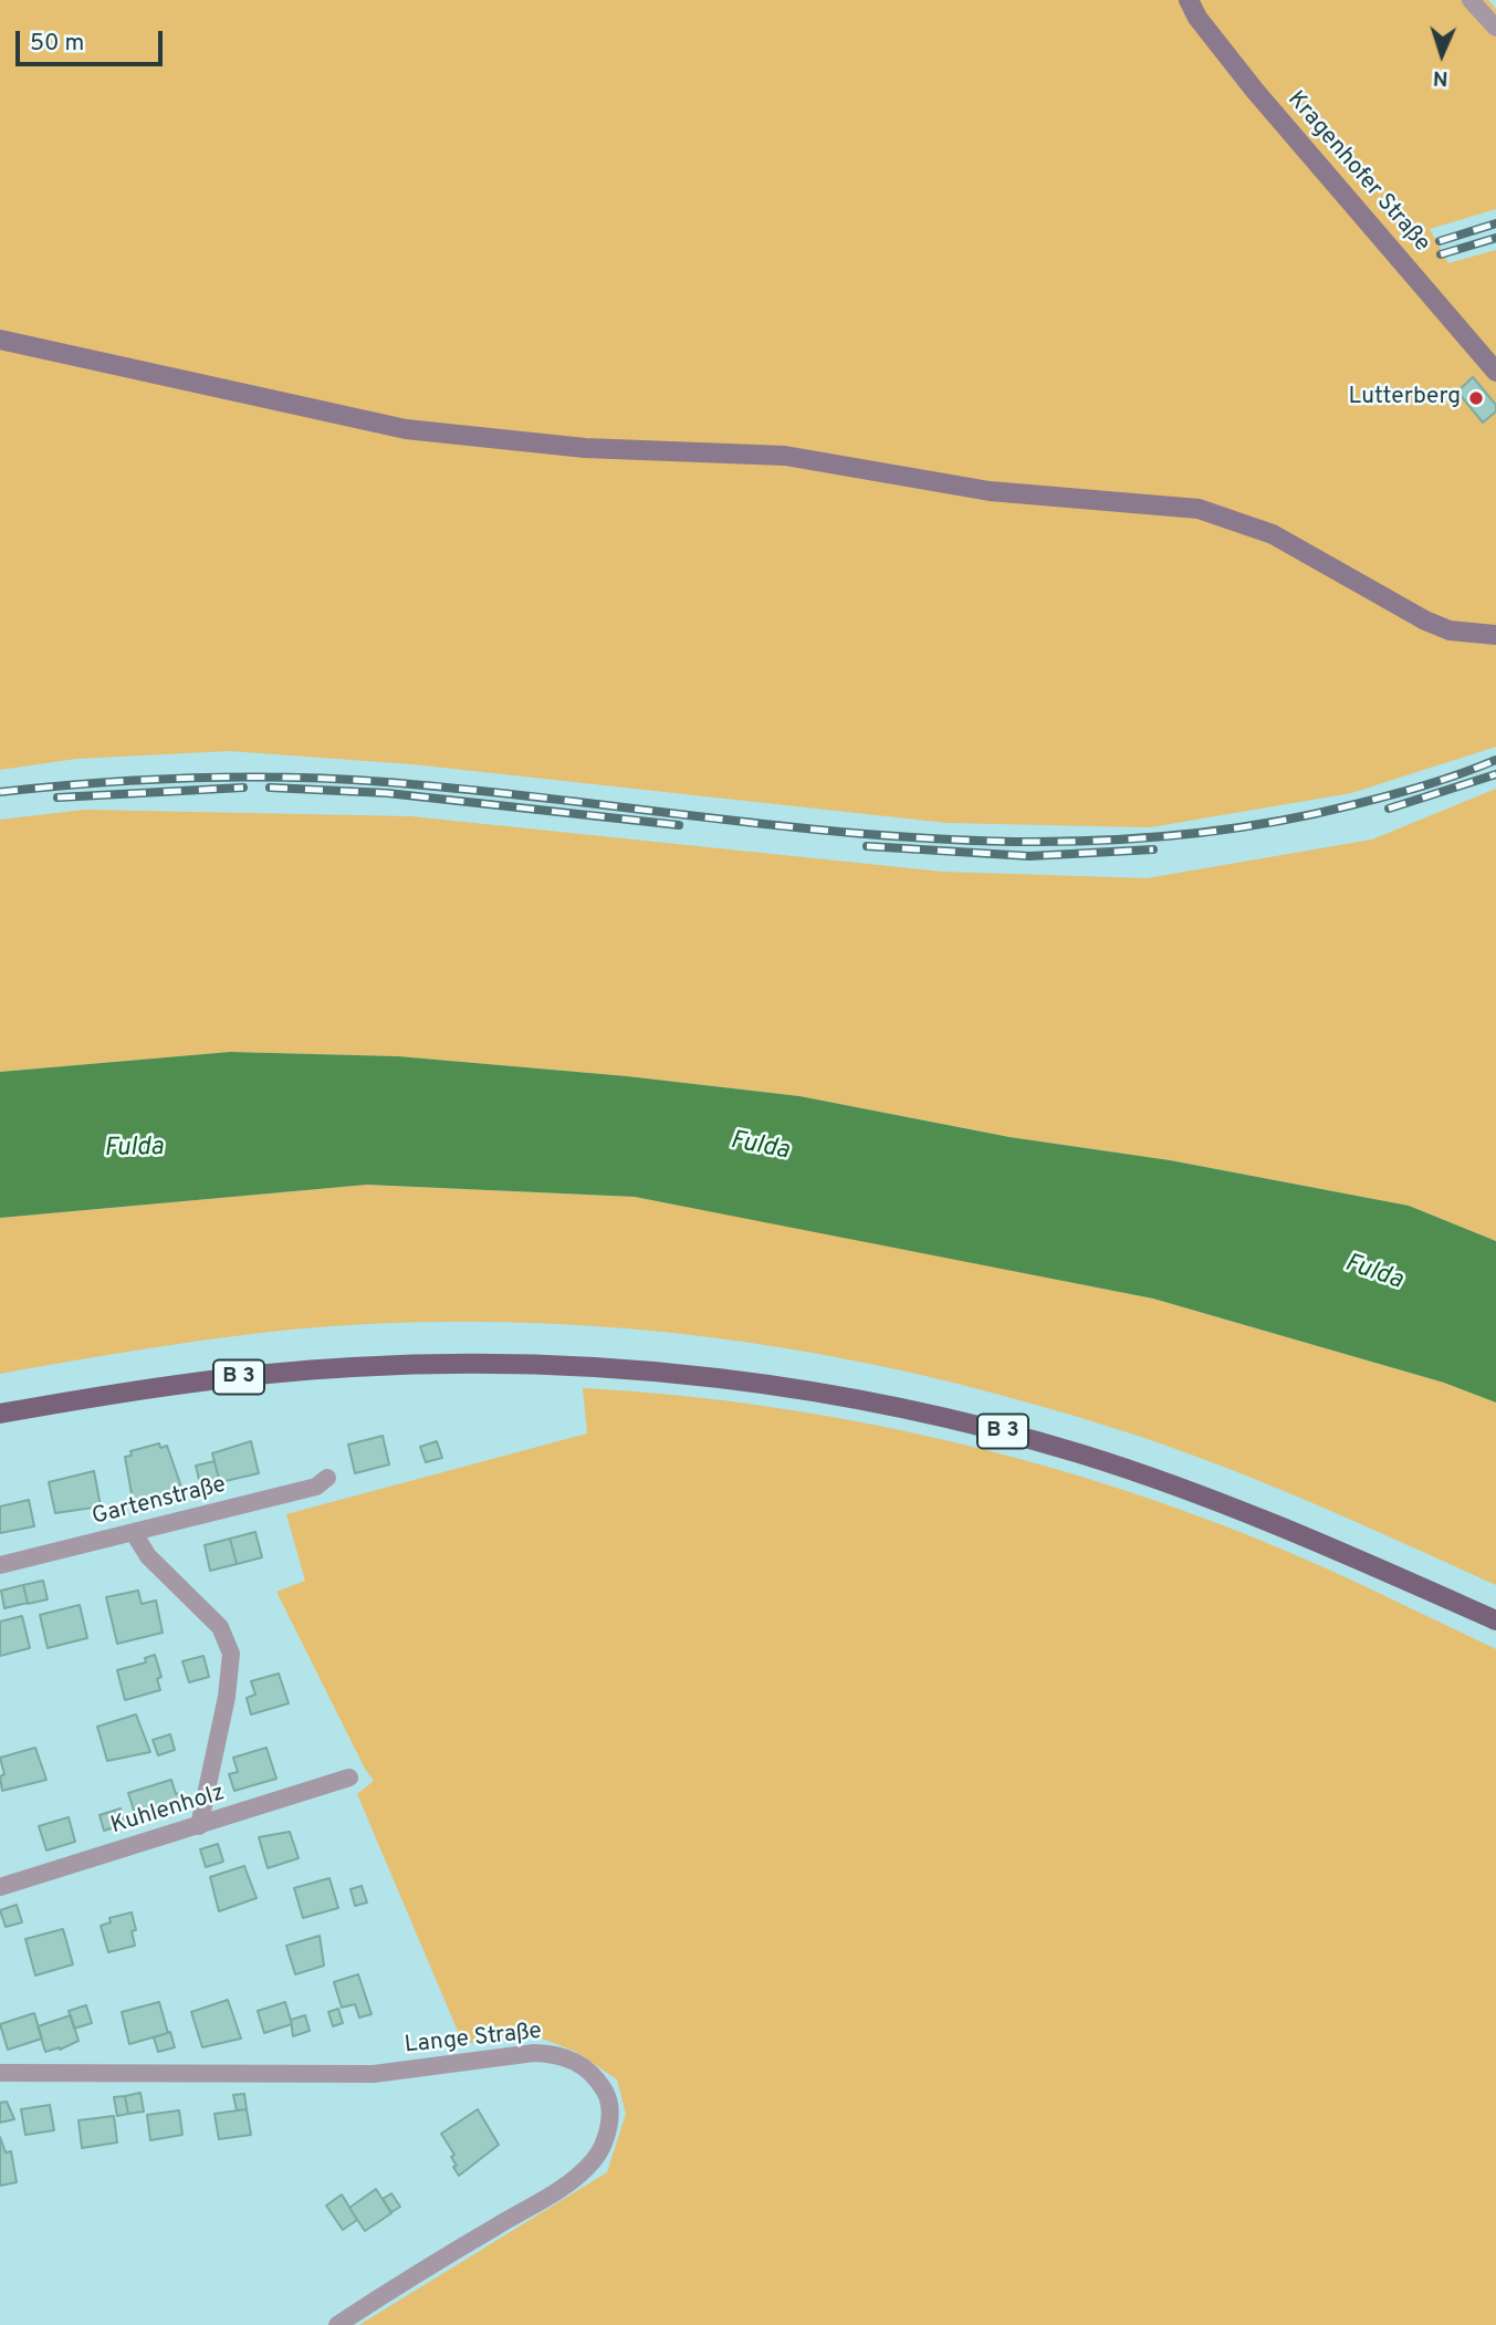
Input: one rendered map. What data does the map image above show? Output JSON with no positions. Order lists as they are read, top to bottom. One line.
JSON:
{"streets":{"main road":["B 3"],"street":["Kragenhofer Straße","Gartenstraße","Kuhlenholz","Lange Straße"]},"water":["Fulda"],"places":["Lutterberg"],"scale_bar":"50 m","north":"bottom"}
